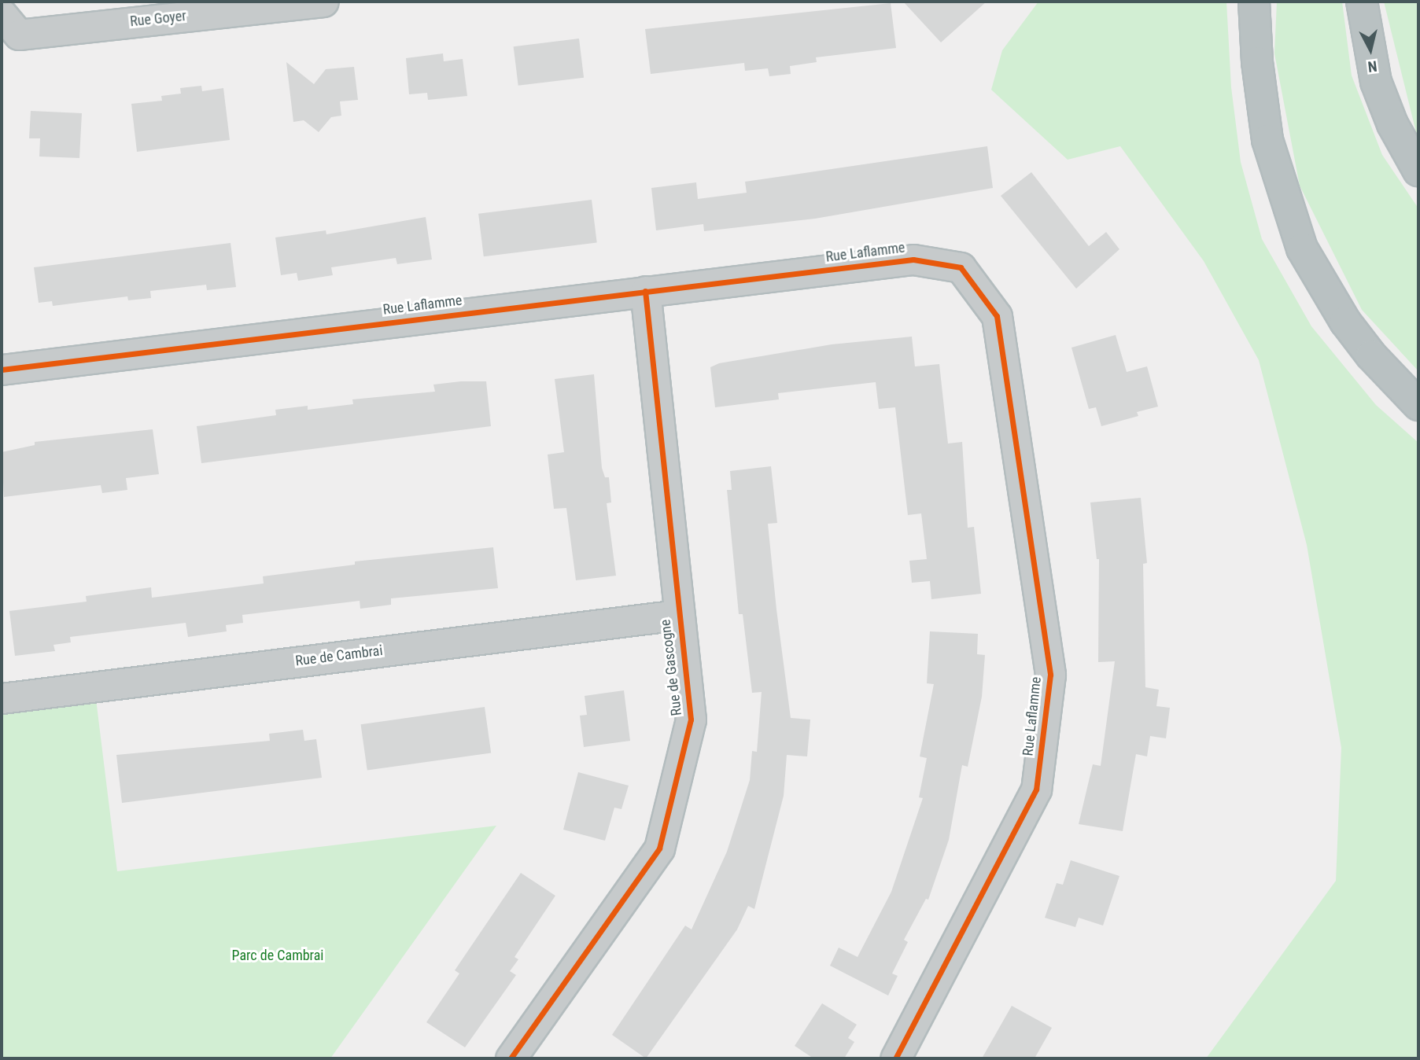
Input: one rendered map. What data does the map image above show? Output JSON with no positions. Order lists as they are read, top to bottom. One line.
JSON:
{"streets":{"street":["Rue Goyer","Rue Laflamme","Rue de Cambrai","Rue de Gascogne"]},"crossings":[["Rue Laflamme","Rue de Gascogne"],["Rue de Cambrai","Rue de Gascogne"]],"parks":["Parc de Cambrai"],"north":"bottom"}
